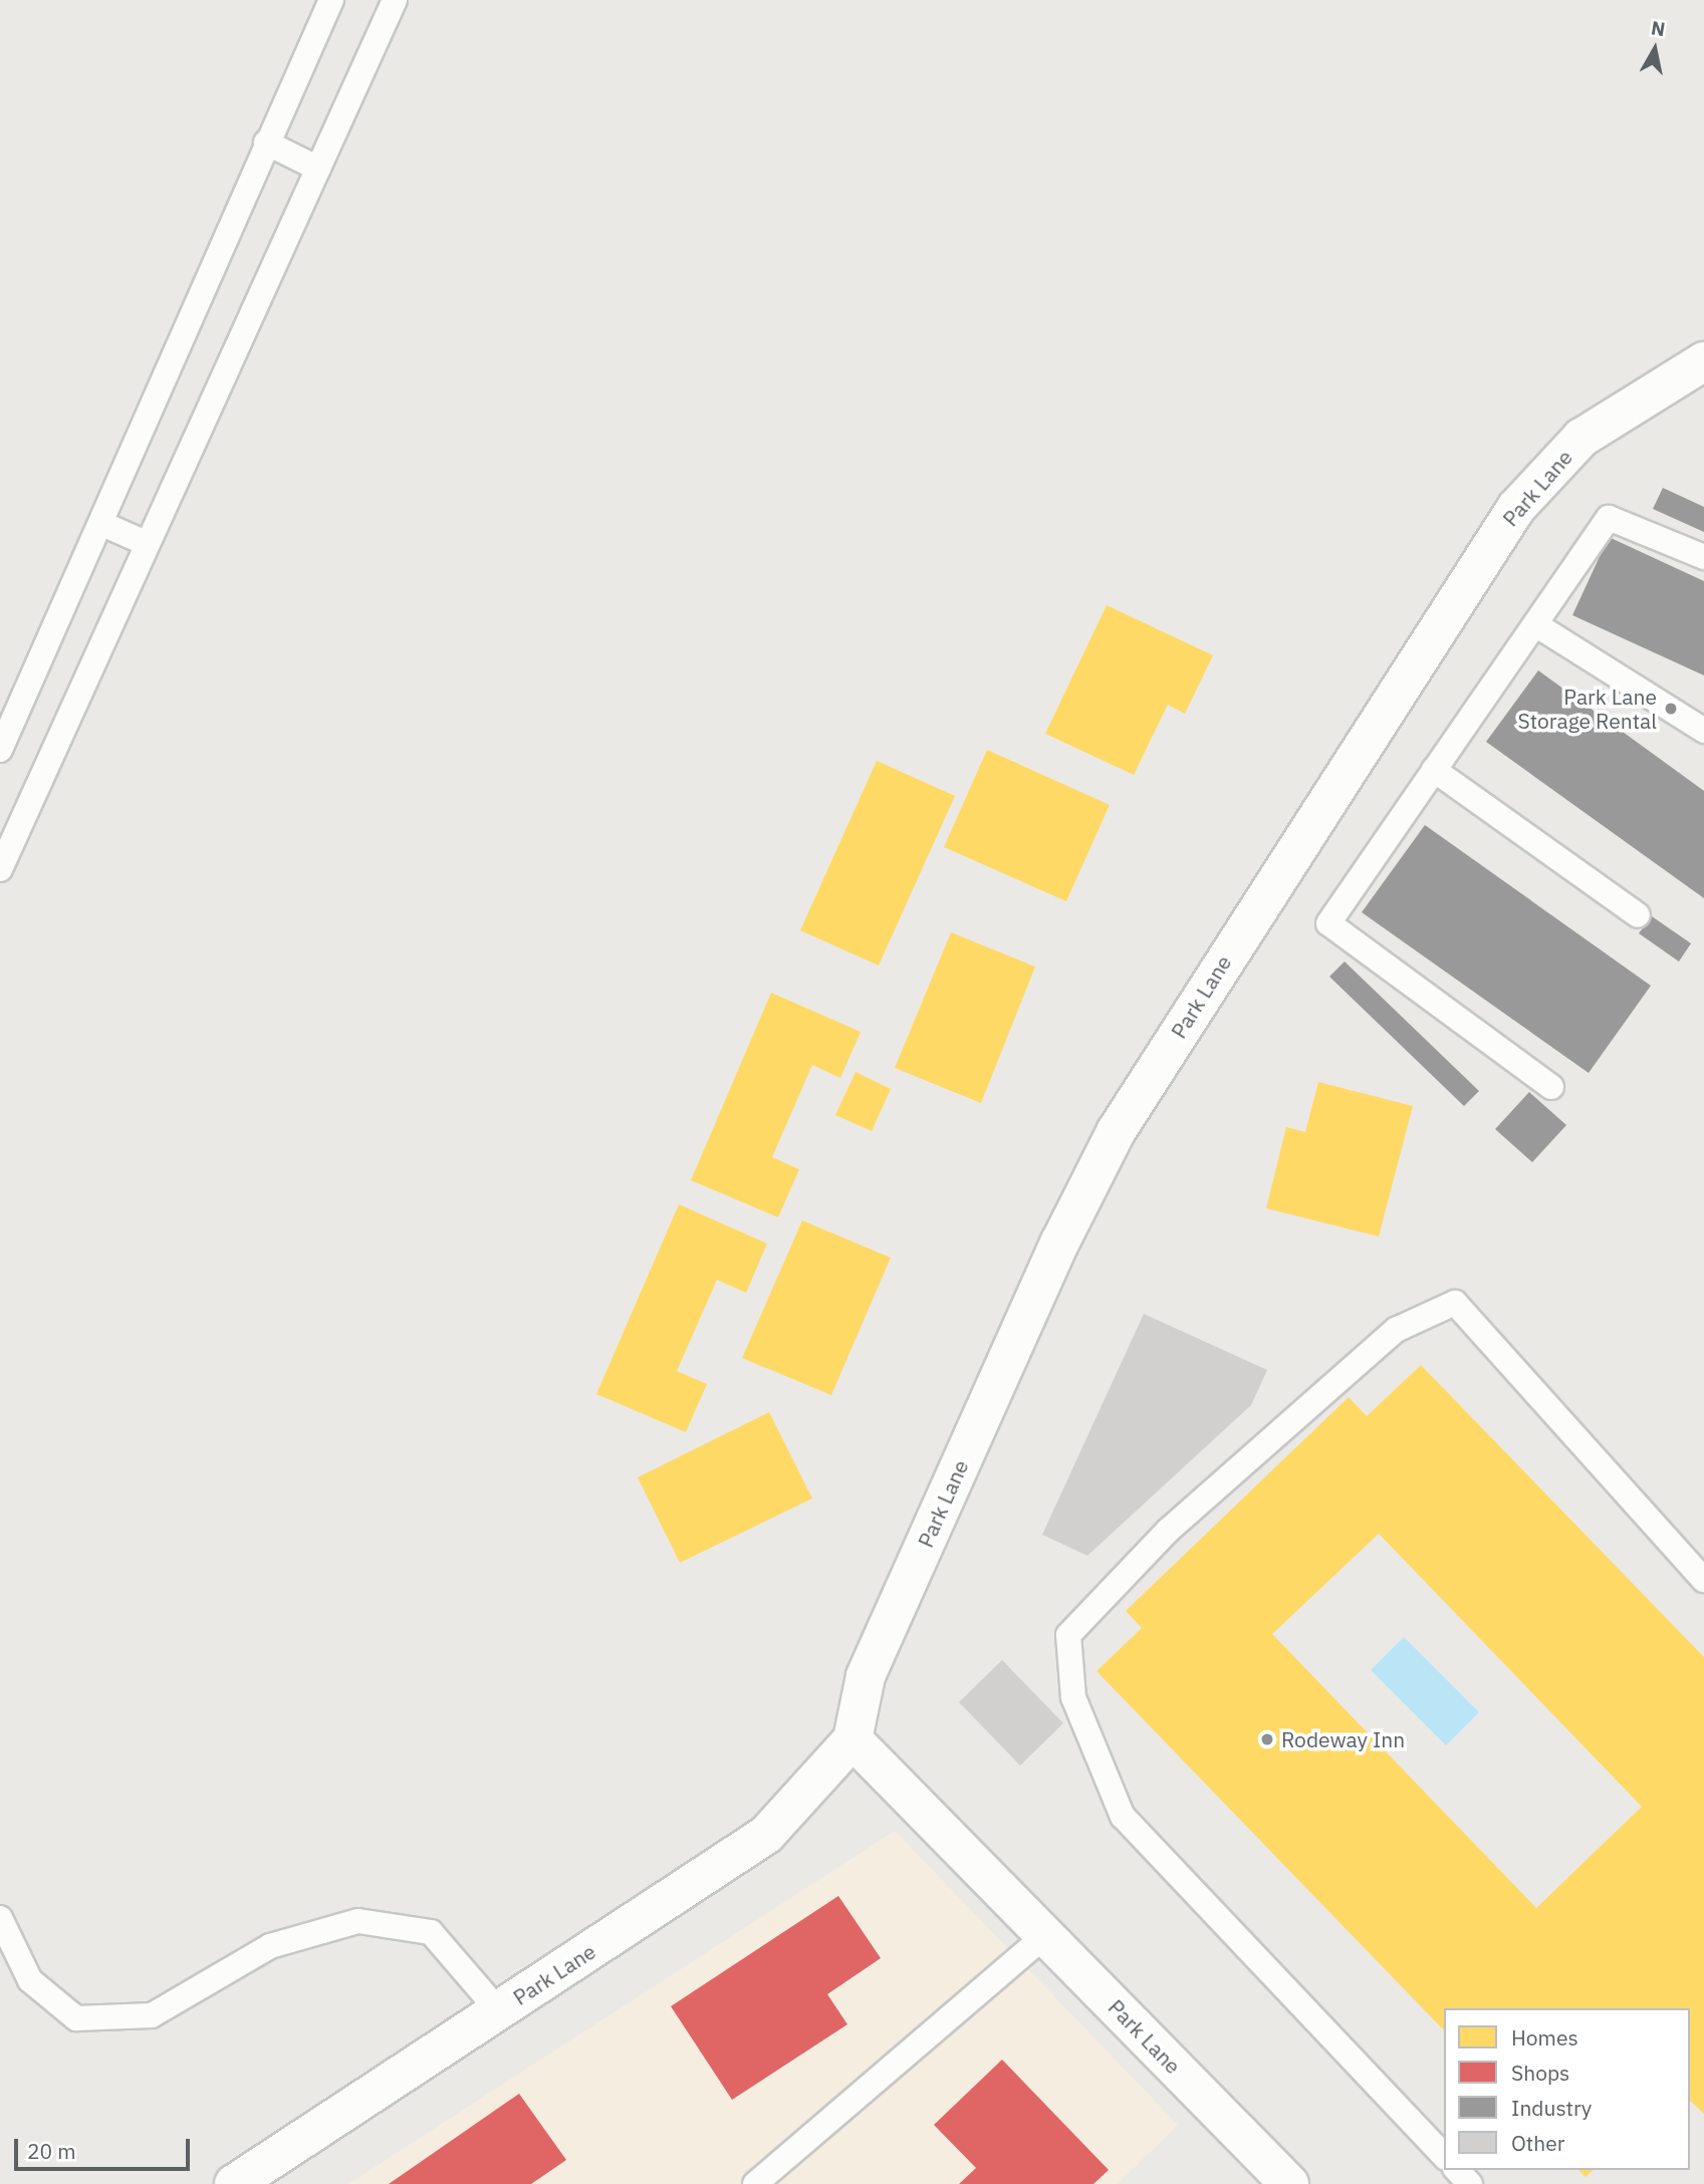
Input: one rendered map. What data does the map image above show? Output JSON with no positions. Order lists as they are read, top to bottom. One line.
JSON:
{"streets":{"street":["Park Lane"]},"places":["Park Lane Storage Rental","Rodeway Inn"],"legend":["Homes","Shops","Industry","Other"],"scale_bar":"20 m","north":"top"}
